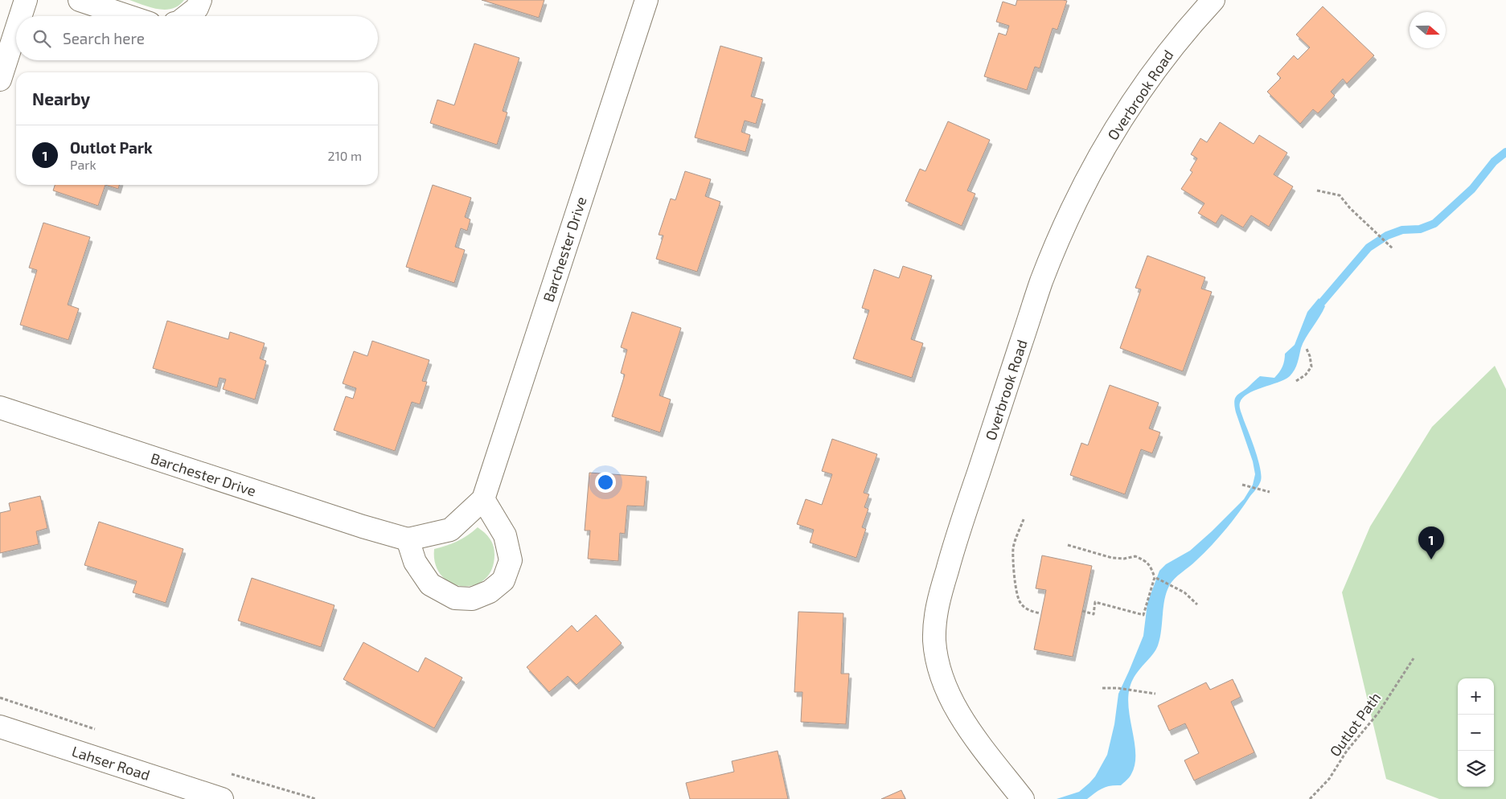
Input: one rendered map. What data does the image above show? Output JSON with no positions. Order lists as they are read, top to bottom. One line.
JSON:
{"streets":{"street":["Overbrook Road","Barchester Drive","Lahser Road"],"path":["Outlot Path"]},"north":"right","page":{"search":"Search here","heading":"Nearby","list":[{"mark":"1","name":"Outlot Park","note":"Park","value":"210 m"}],"pins":"1","map_buttons":["+","−"]}}
